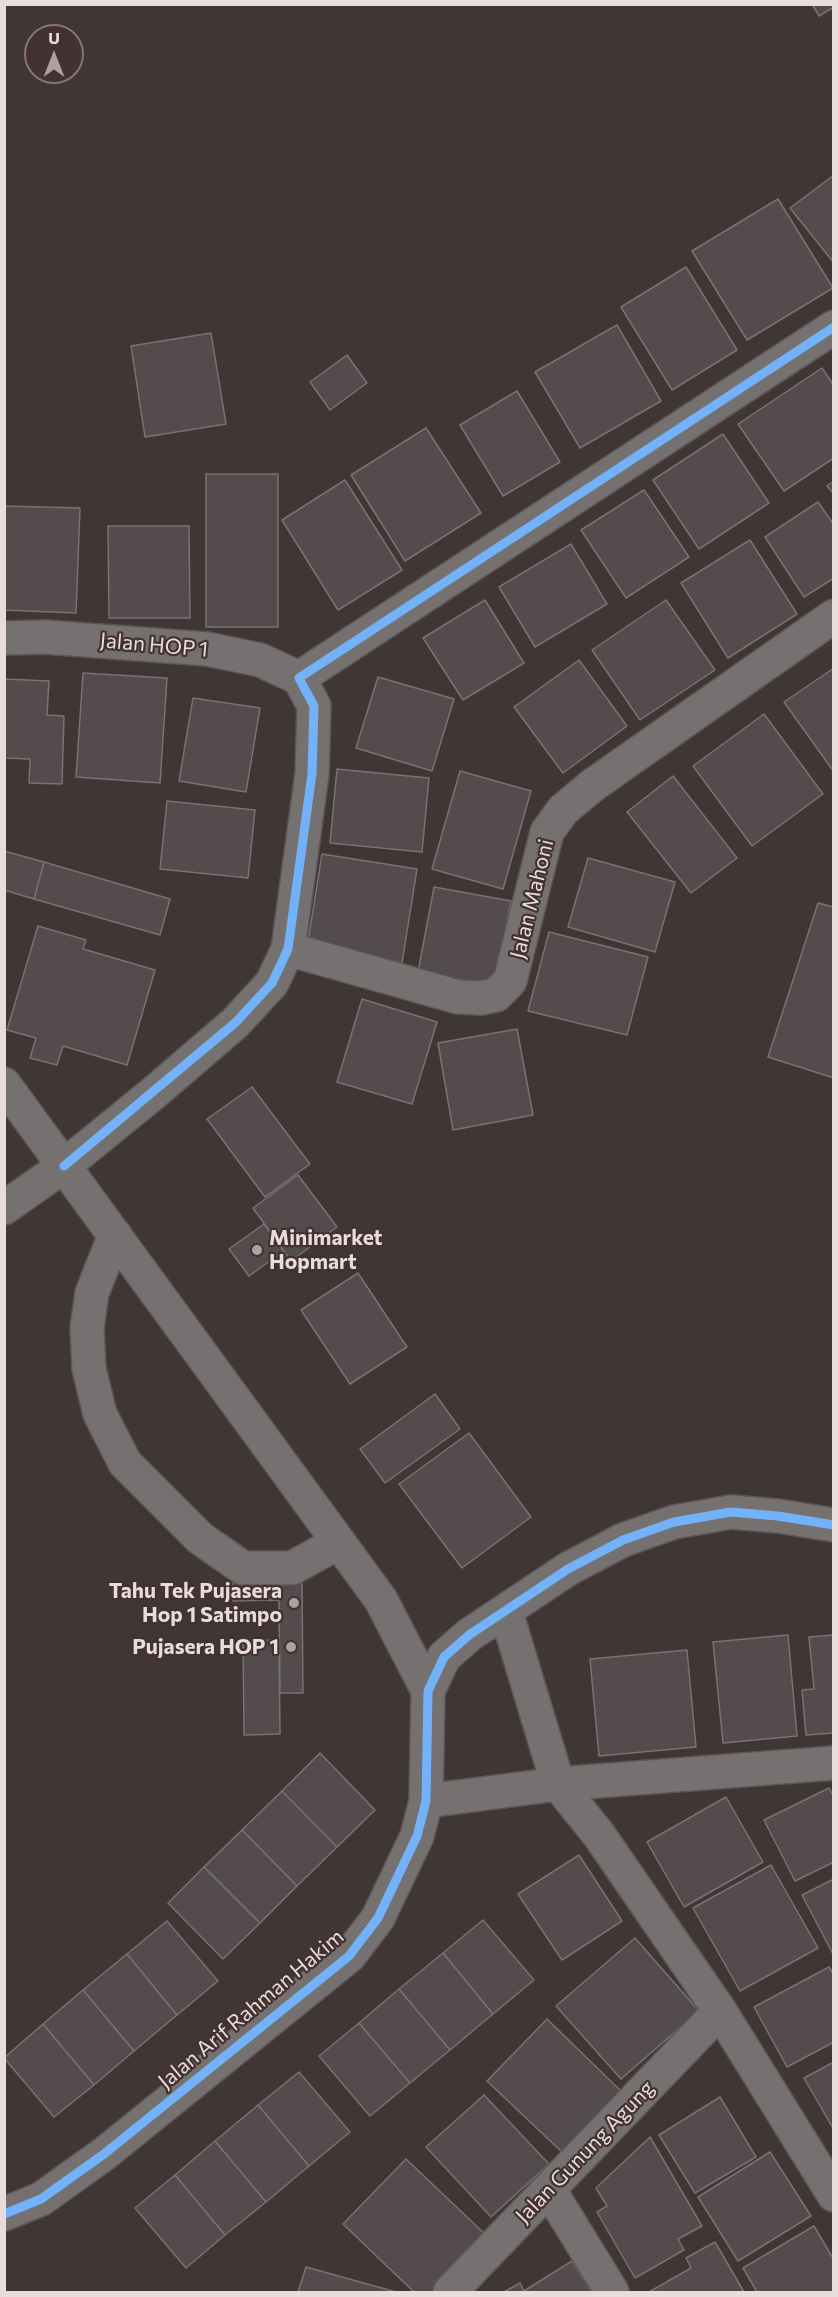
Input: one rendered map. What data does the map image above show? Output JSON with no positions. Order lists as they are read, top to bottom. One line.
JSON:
{"streets":{"street":["Jalan HOP 1","Jalan Mahoni","Jalan Arif Rahman Hakim","Jalan Gunung Agung"]},"places":["Minimarket Hopmart","Tahu Tek Pujasera Hop 1 Satimpo","Pujasera HOP 1"],"north":"top"}
